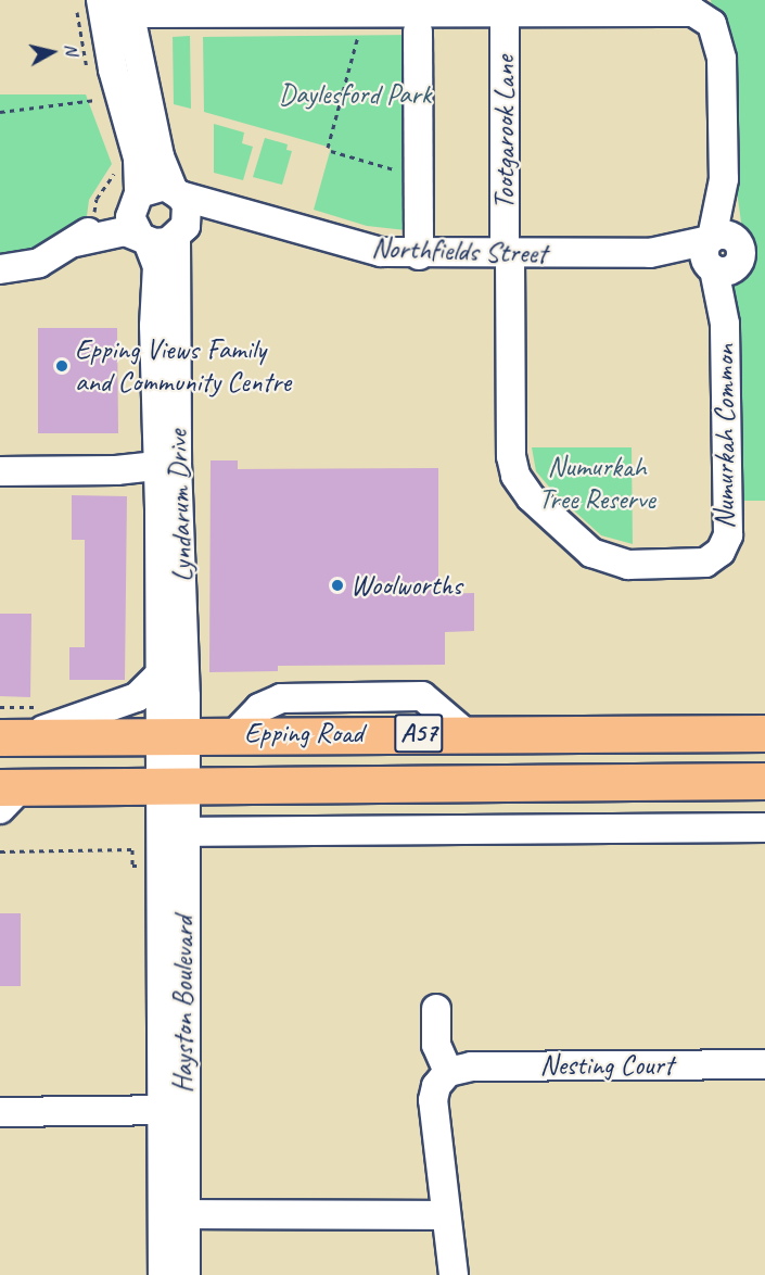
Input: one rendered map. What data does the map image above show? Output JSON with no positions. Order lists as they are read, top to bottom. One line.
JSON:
{"streets":{"main road":["Epping Road","A57"],"street":["Tootgarook Lane","Northfields Street","Numurkah Common","Lyndarum Drive","Hayston Boulevard","Nesting Court"]},"crossings":[["Tootgarook Lane","Northfields Street"],["Tootgarook Lane","Numurkah Common"],["Northfields Street","Numurkah Common"],["Northfields Street","Lyndarum Drive"],["Lyndarum Drive","Epping Road"],["Lyndarum Drive","Hayston Boulevard"],["Epping Road","Hayston Boulevard"]],"parks":["Daylesford Park","Numurkah Tree Reserve"],"places":["Epping Views Family and Community Centre","Woolworths"],"north":"right"}
